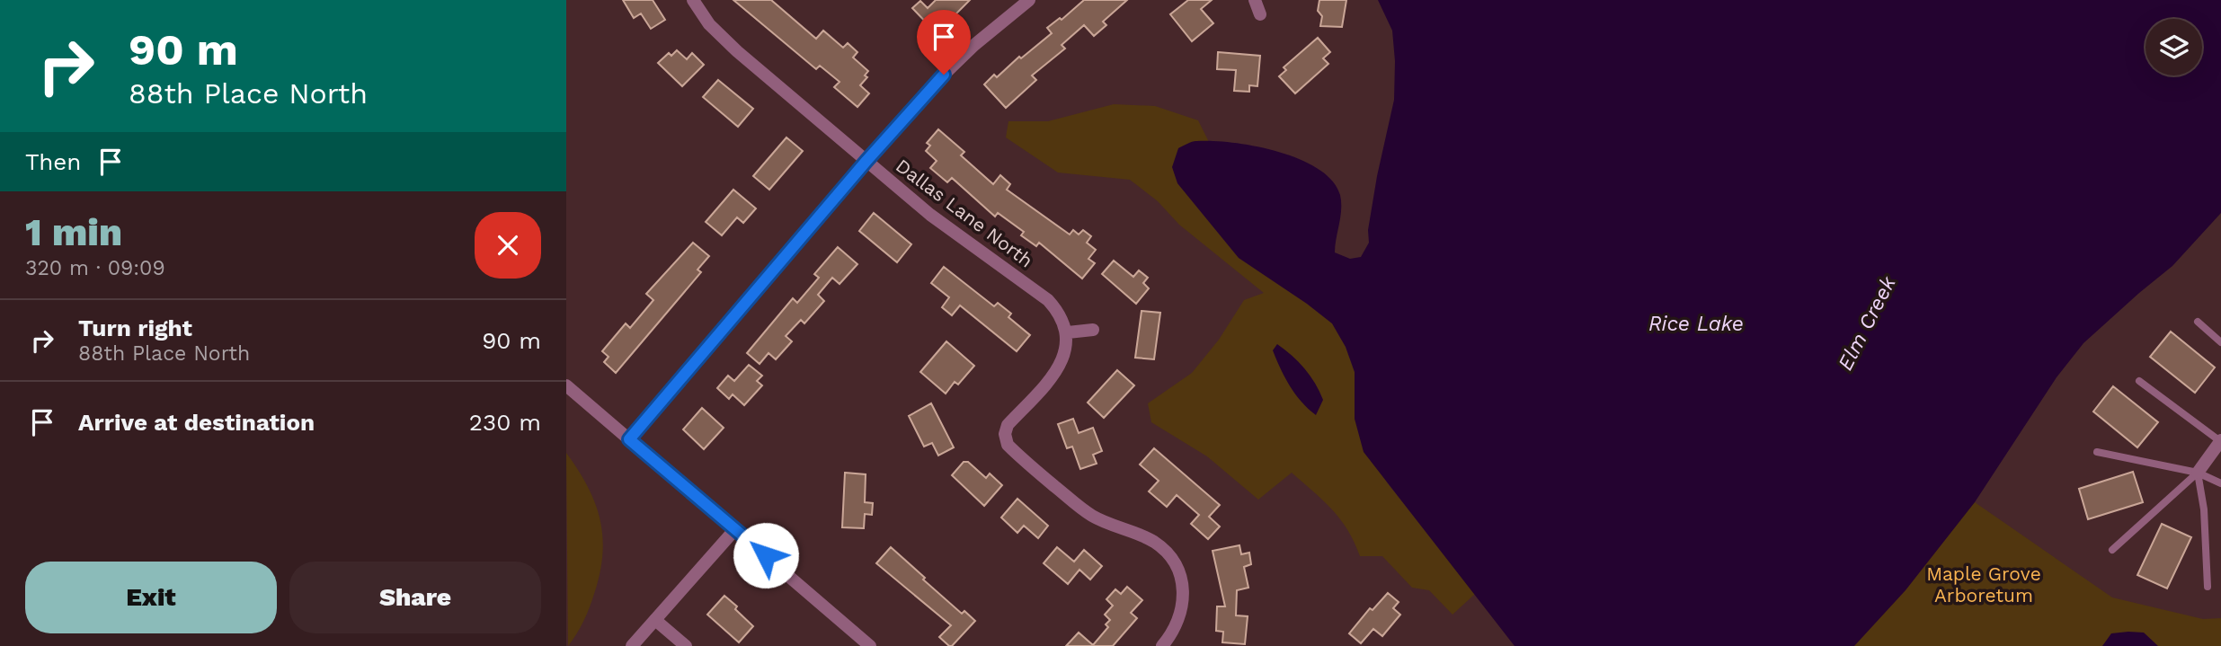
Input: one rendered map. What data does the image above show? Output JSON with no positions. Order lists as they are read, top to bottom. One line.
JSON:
{"streets":{"street":["Dallas Lane North"]},"water":["Rice Lake","Elm Creek"],"parks":["Maple Grove Arboretum"],"page":{"turn":["90 m","88th Place North"],"then":"Then","heading":["1 min","320 m · 09:09"],"list":[{"name":"Turn right","note":"88th Place North","value":"90 m"},{"name":"Arrive at destination","value":"230 m"}],"buttons":["Exit","Share"]}}
